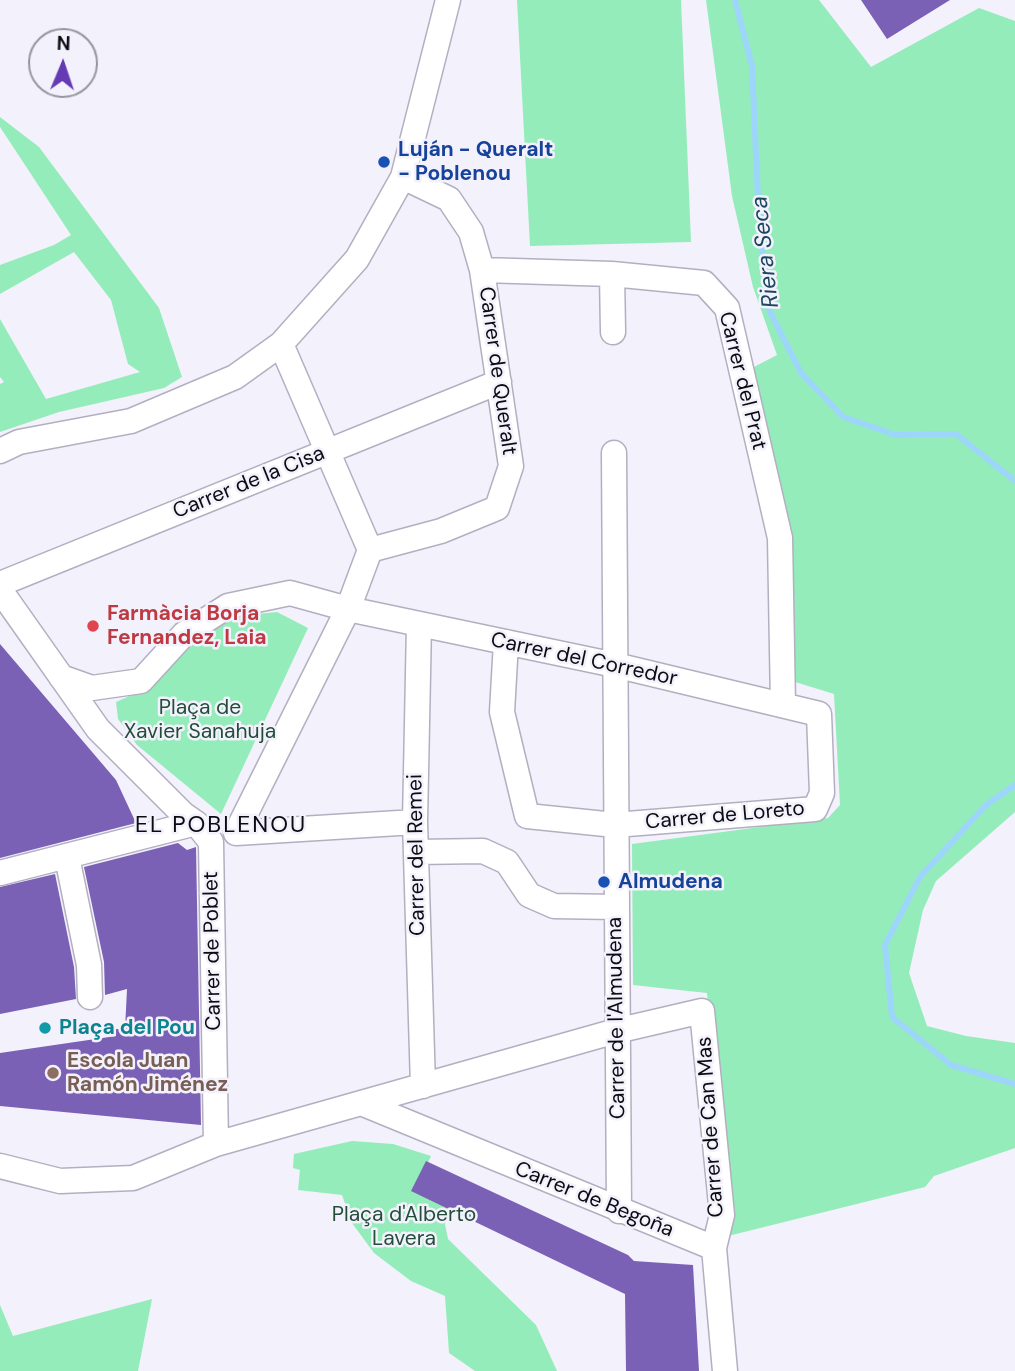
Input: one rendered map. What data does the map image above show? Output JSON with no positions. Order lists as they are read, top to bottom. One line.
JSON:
{"streets":{"street":["Carrer de Queralt","Carrer del Prat","Carrer de la Cisa","Carrer del Corredor","Carrer de Loreto","Carrer del Remei","Carrer de Poblet","Carrer de l'Almudena","Carrer de Can Mas","Carrer de Begoña"]},"crossings":[["Carrer de Queralt","Carrer del Prat"],["Carrer de Queralt","Carrer de la Cisa"],["Carrer del Prat","Carrer del Corredor"],["Carrer del Corredor","Carrer de Loreto"],["Carrer del Corredor","Carrer del Remei"],["Carrer del Corredor","Carrer de l'Almudena"],["Carrer de Loreto","Carrer de l'Almudena"],["Carrer de l'Almudena","Carrer de Can Mas"],["Carrer de l'Almudena","Carrer de Begoña"],["Carrer de Can Mas","Carrer de Begoña"]],"districts":["EL POBLENOU"],"water":["Riera Seca"],"parks":["Plaça de Xavier Sanahuja","Plaça d'Alberto Lavera"],"places":["Luján - Queralt - Poblenou","Farmàcia Borja Fernandez, Laia","Almudena","Plaça del Pou","Escola Juan Ramón Jiménez"],"north":"top"}
